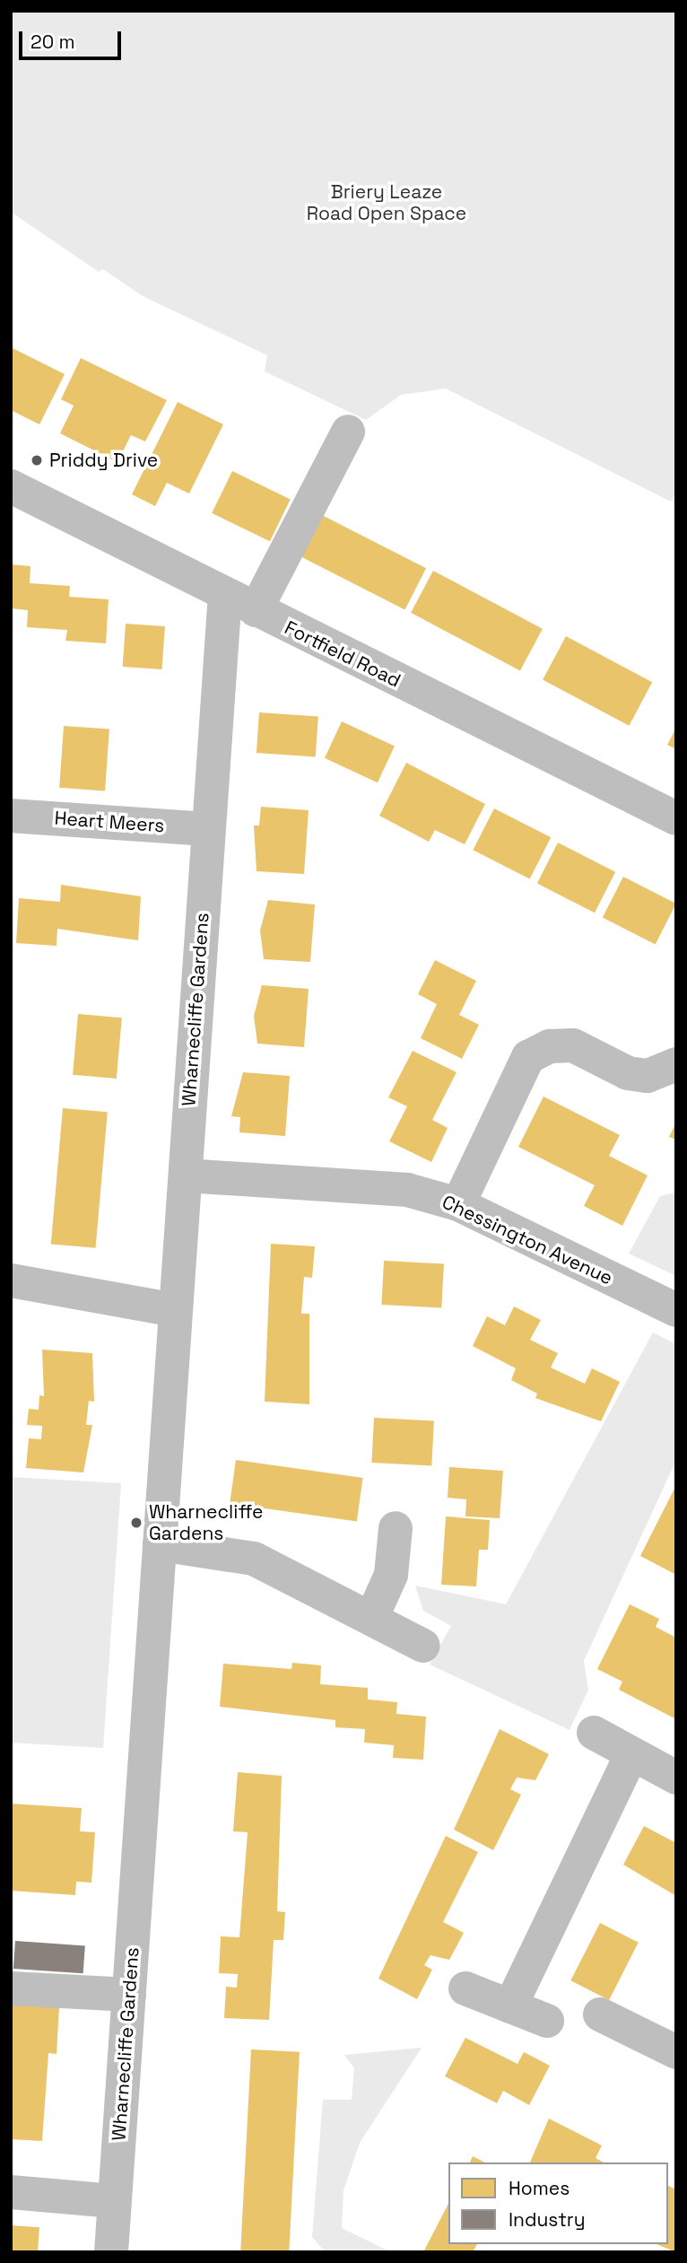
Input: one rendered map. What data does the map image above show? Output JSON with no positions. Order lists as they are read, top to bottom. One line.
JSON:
{"streets":{"street":["Fortfield Road","Heart Meers","Wharnecliffe Gardens","Chessington Avenue"]},"crossings":[["Fortfield Road","Wharnecliffe Gardens"],["Heart Meers","Wharnecliffe Gardens"],["Wharnecliffe Gardens","Chessington Avenue"]],"parks":["Briery Leaze Road Open Space"],"places":["Priddy Drive","Wharnecliffe Gardens"],"legend":["Homes","Industry"],"scale_bar":"20 m"}
